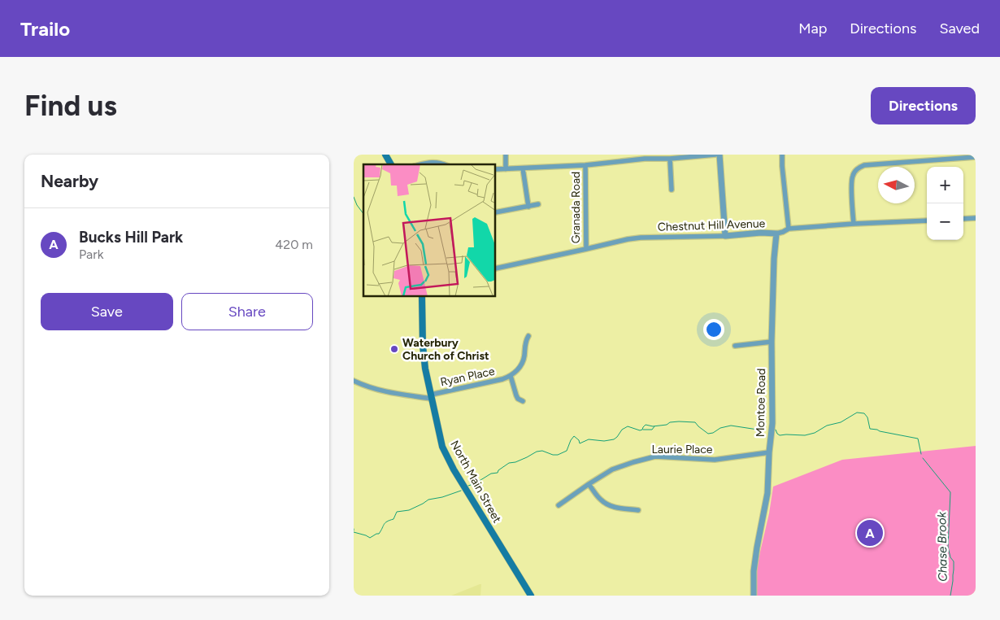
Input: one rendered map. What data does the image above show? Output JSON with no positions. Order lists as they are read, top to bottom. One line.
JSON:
{"streets":{"main road":["North Main Street"],"street":["Granada Road","Chestnut Hill Avenue","Ryan Place","Montoe Road","Laurie Place"]},"crossings":[["Granada Road","Chestnut Hill Avenue"],["Chestnut Hill Avenue","Montoe Road"],["Ryan Place","North Main Street"],["Montoe Road","Laurie Place"]],"water":["Chase Brook"],"places":["Waterbury Church of Christ"],"north":"left","page":{"header":"Trailo","nav":["Map","Directions","Saved"],"buttons":["Directions",["Save","Share"]],"title":"Find us","heading":"Nearby","map_buttons":["+","−"],"list":[{"mark":"A","name":"Bucks Hill Park","note":"Park","value":"420 m"}],"pins":"A"}}
